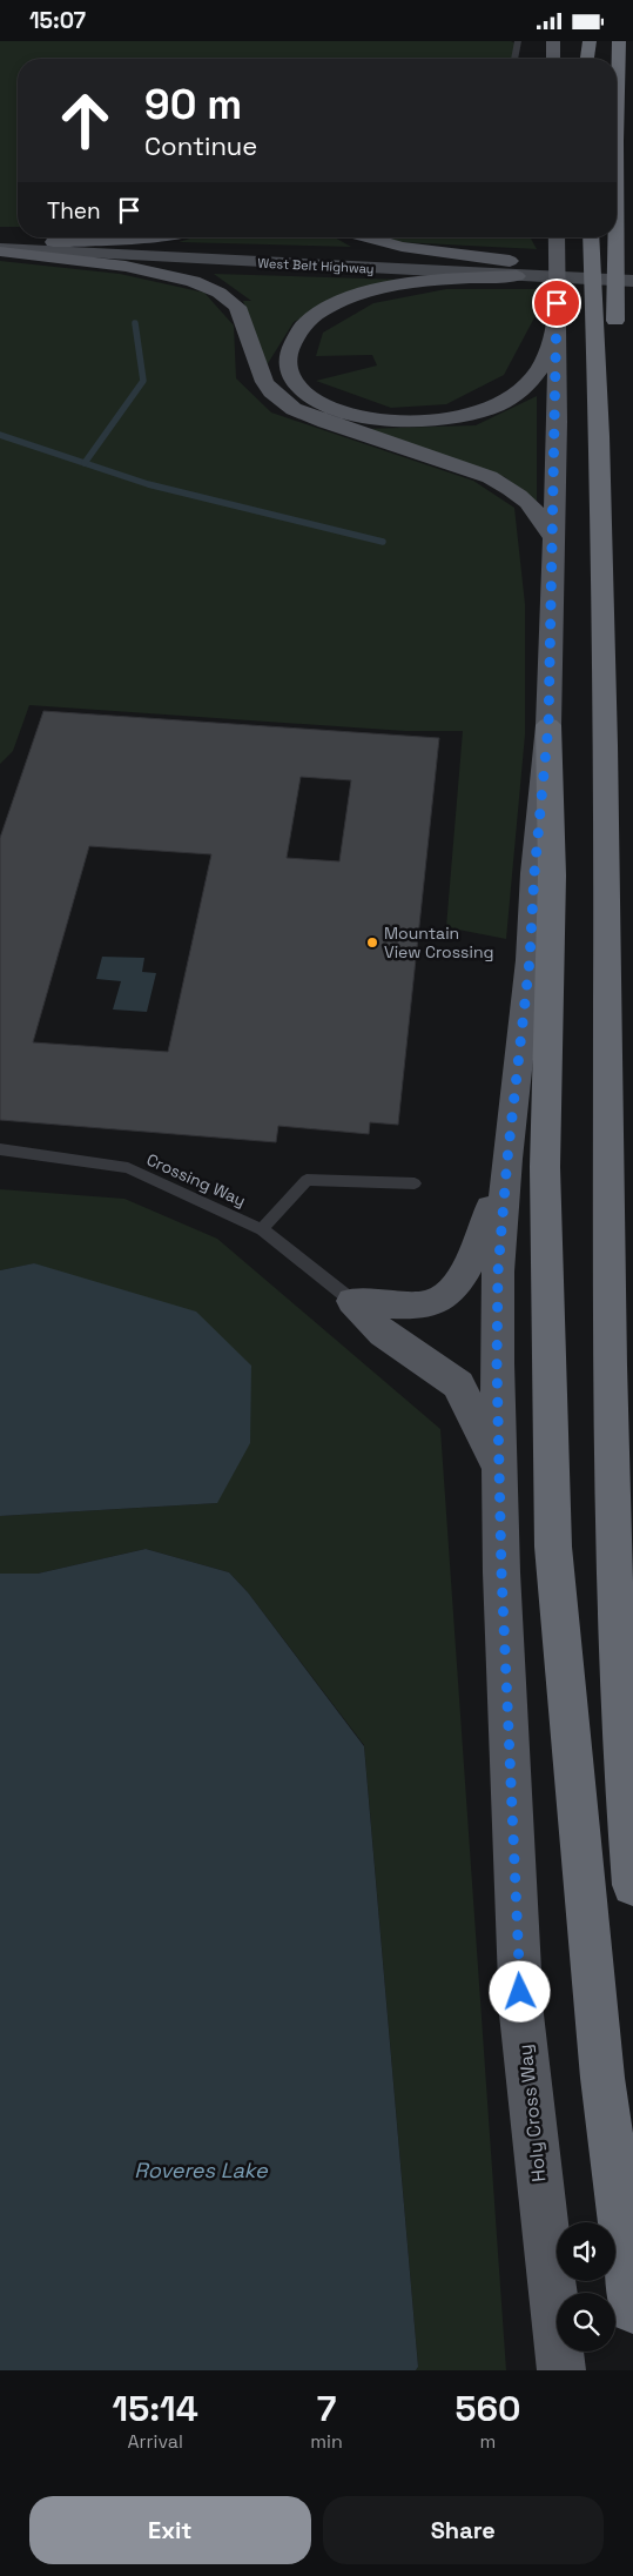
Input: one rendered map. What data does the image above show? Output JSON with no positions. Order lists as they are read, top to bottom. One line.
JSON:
{"streets":{"main road":["West Belt Highway","Holy Cross Way"],"lane":["Crossing Way"]},"water":["Roveres Lake"],"places":["Mountain View Crossing"],"page":{"status":"15:07","turn":["90 m","Continue"],"then":"Then","eta":["15:14","Arrival","7","min","560","m"],"buttons":["Exit","Share"]}}
